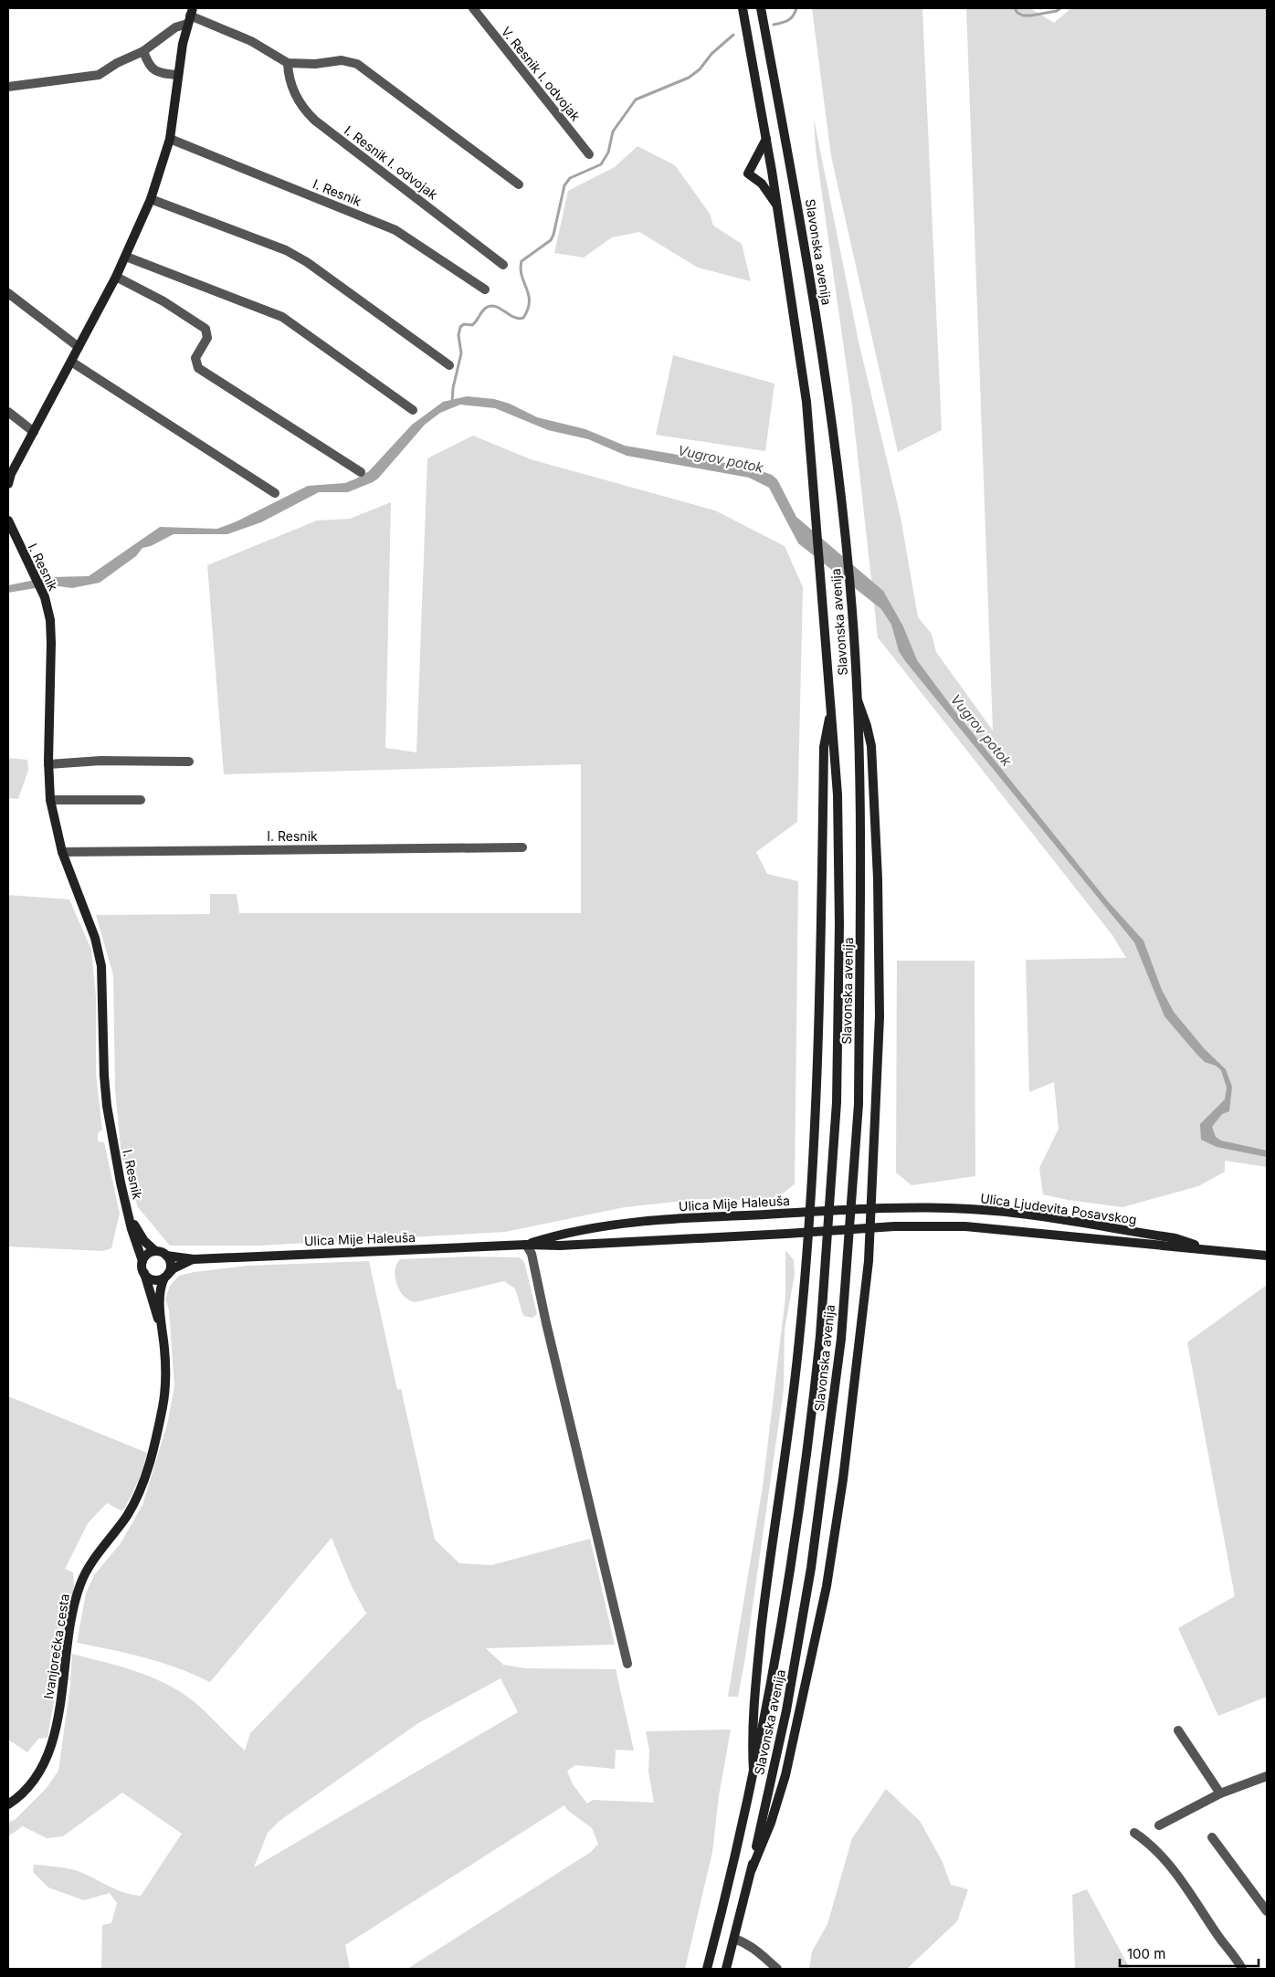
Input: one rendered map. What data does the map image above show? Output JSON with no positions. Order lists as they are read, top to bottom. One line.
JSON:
{"streets":{"main road":["I. Resnik","Slavonska avenija","Ulica Mije Haleuša","Ulica Ljudevita Posavskog","Ivanjorečka cesta"],"street":["V. Resnik I. odvojak","I. Resnik I. odvojak"]},"crossings":[["I. Resnik","Ulica Mije Haleuša"],["I. Resnik","Ivanjorečka cesta"],["Ulica Mije Haleuša","Ulica Ljudevita Posavskog"],["Ulica Mije Haleuša","Ivanjorečka cesta"]],"water":["Vugrov potok"],"scale_bar":"100 m"}
